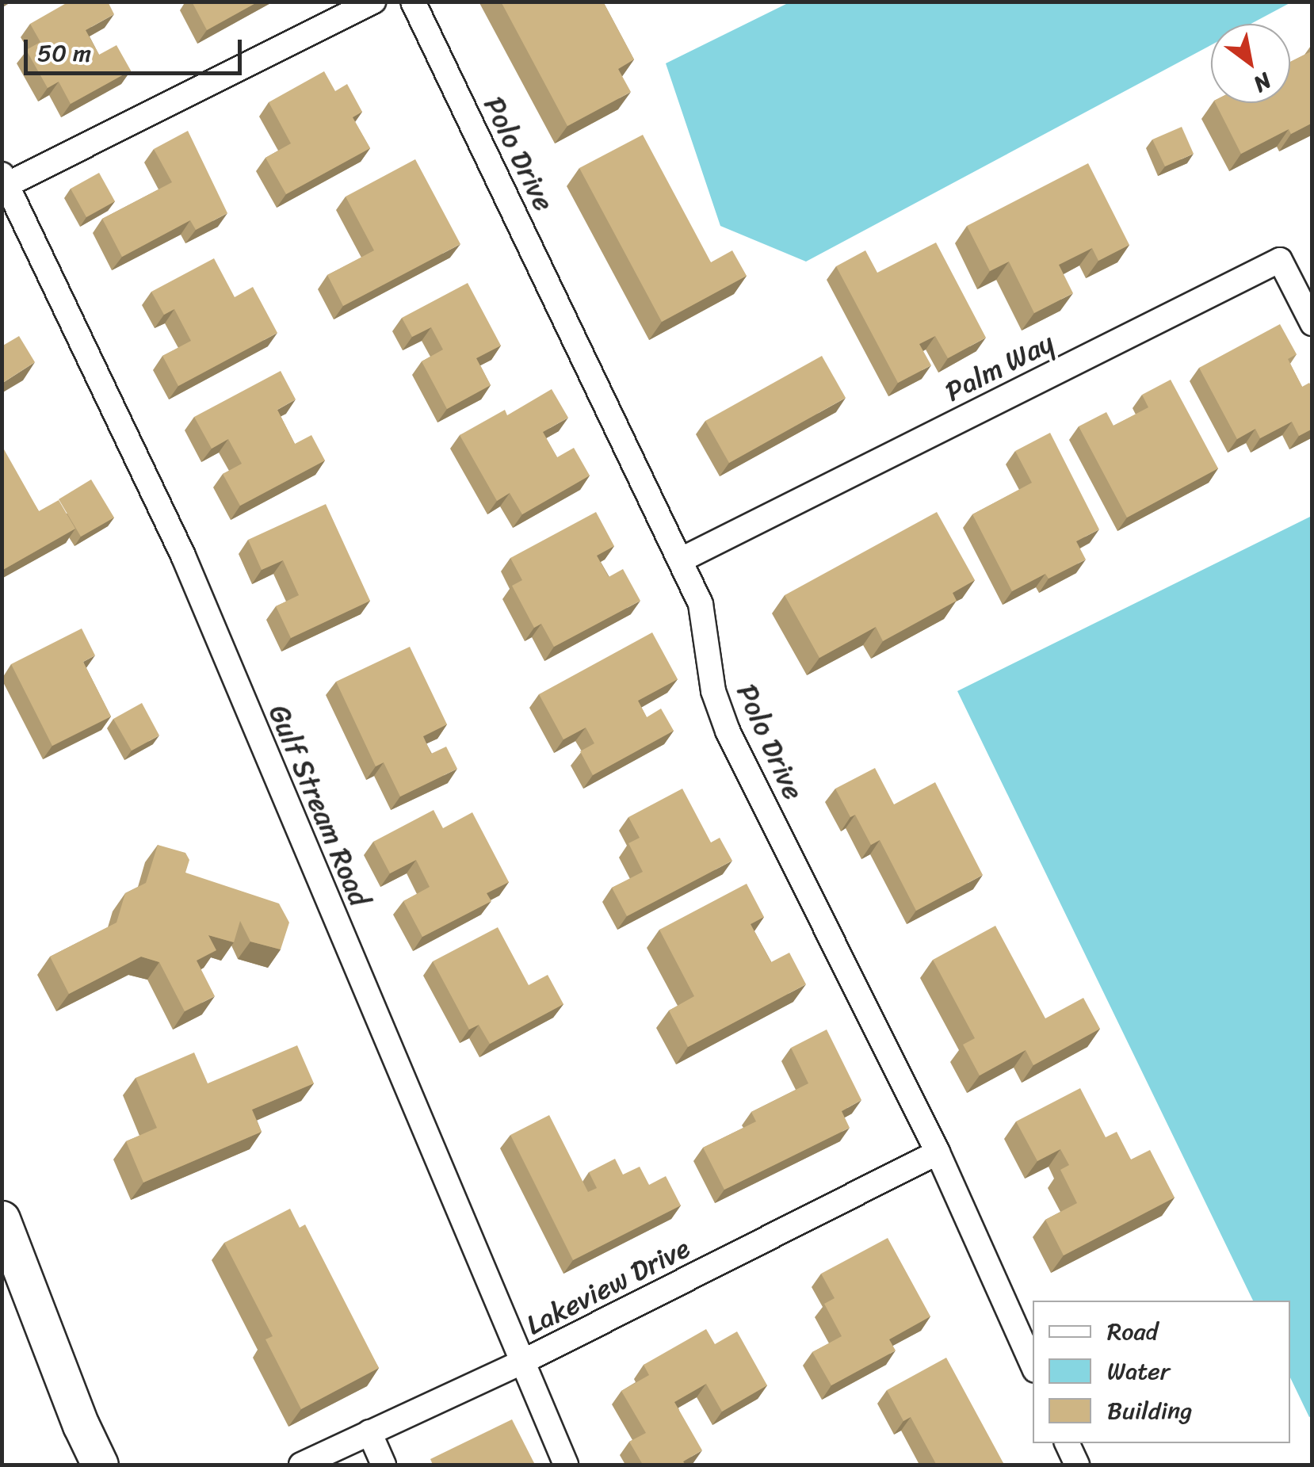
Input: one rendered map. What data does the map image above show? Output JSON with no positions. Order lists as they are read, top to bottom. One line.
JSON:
{"streets":{"street":["Polo Drive","Palm Way","Gulf Stream Road","Lakeview Drive"]},"crossings":[["Polo Drive","Palm Way"],["Polo Drive","Lakeview Drive"],["Gulf Stream Road","Lakeview Drive"]],"legend":["Road","Water","Building"],"scale_bar":"50 m","north":"bottom right"}
